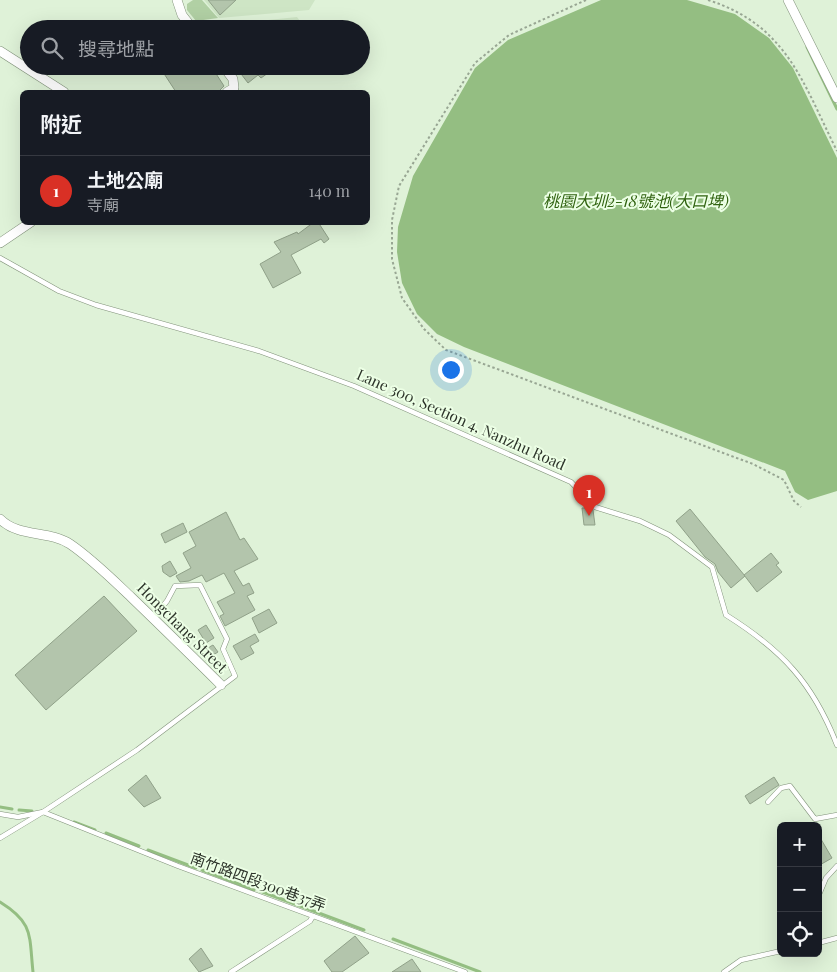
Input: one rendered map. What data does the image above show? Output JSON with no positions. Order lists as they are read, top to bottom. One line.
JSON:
{"streets":{"street":["Hongchang Street"],"lane":["Lane 300, Section 4, Nanzhu Road","南竹路四段300巷37弄"]},"crossings":[["Hongchang Street","南竹路四段300巷37弄"]],"water":["桃園大圳2-18號池(大口埤)"],"page":{"search":"搜尋地點","heading":"附近","list":[{"mark":"1","name":"土地公廟","note":"寺廟","value":"140 m"}],"pins":"1","map_buttons":["+","−"]}}
